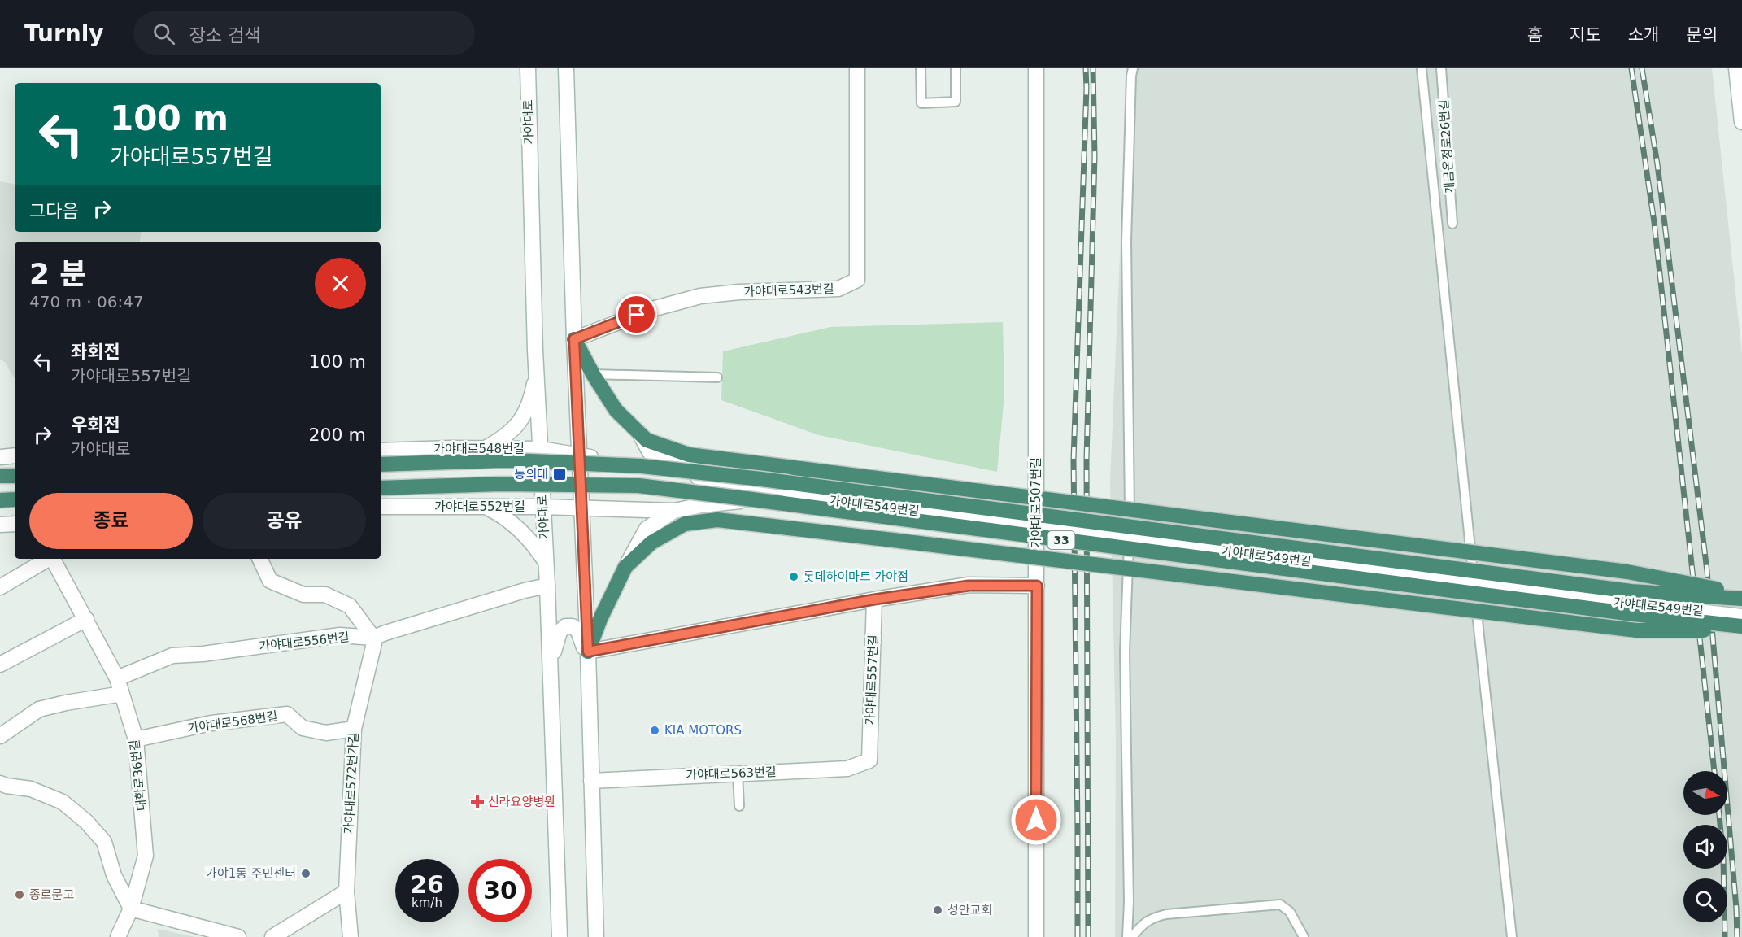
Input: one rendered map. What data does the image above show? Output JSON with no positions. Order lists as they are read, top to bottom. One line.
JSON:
{"streets":{"highway":["33"],"street":["가야대로","가야대로543번길","가야대로548번길","가야대로507번길","가야대로549번길","가야대로552번길","가야대로556번길","가야대로557번길","가야대로568번길","가야대로563번길","대학로36번길","가야대로572번가길"],"lane":["개금온정로26번길"]},"crossings":[["가야대로","가야대로548번길"],["가야대로","가야대로552번길"],["가야대로","가야대로556번길"],["가야대로556번길","대학로36번길"],["가야대로556번길","가야대로572번가길"],["가야대로557번길","가야대로563번길"],["가야대로568번길","대학로36번길"],["가야대로568번길","가야대로572번가길"]],"places":{"transit":["동의대"],"other":["롯데하이마트 가야점","KIA MOTORS","가야1동 주민센터","종로문고","성안교회"],"health":["신라요양병원"]},"north":"right","page":{"header":"Turnly","search":"장소 검색","nav":["홈","지도","소개","문의"],"turn":["100 m","가야대로557번길"],"then":"그다음","heading":["2 분","470 m · 06:47"],"list":[{"name":"좌회전","note":"가야대로557번길","value":"100 m"},{"name":"우회전","note":"가야대로","value":"200 m"}],"buttons":["종료","공유"],"speed":"26 km/h","limit":"30"}}
